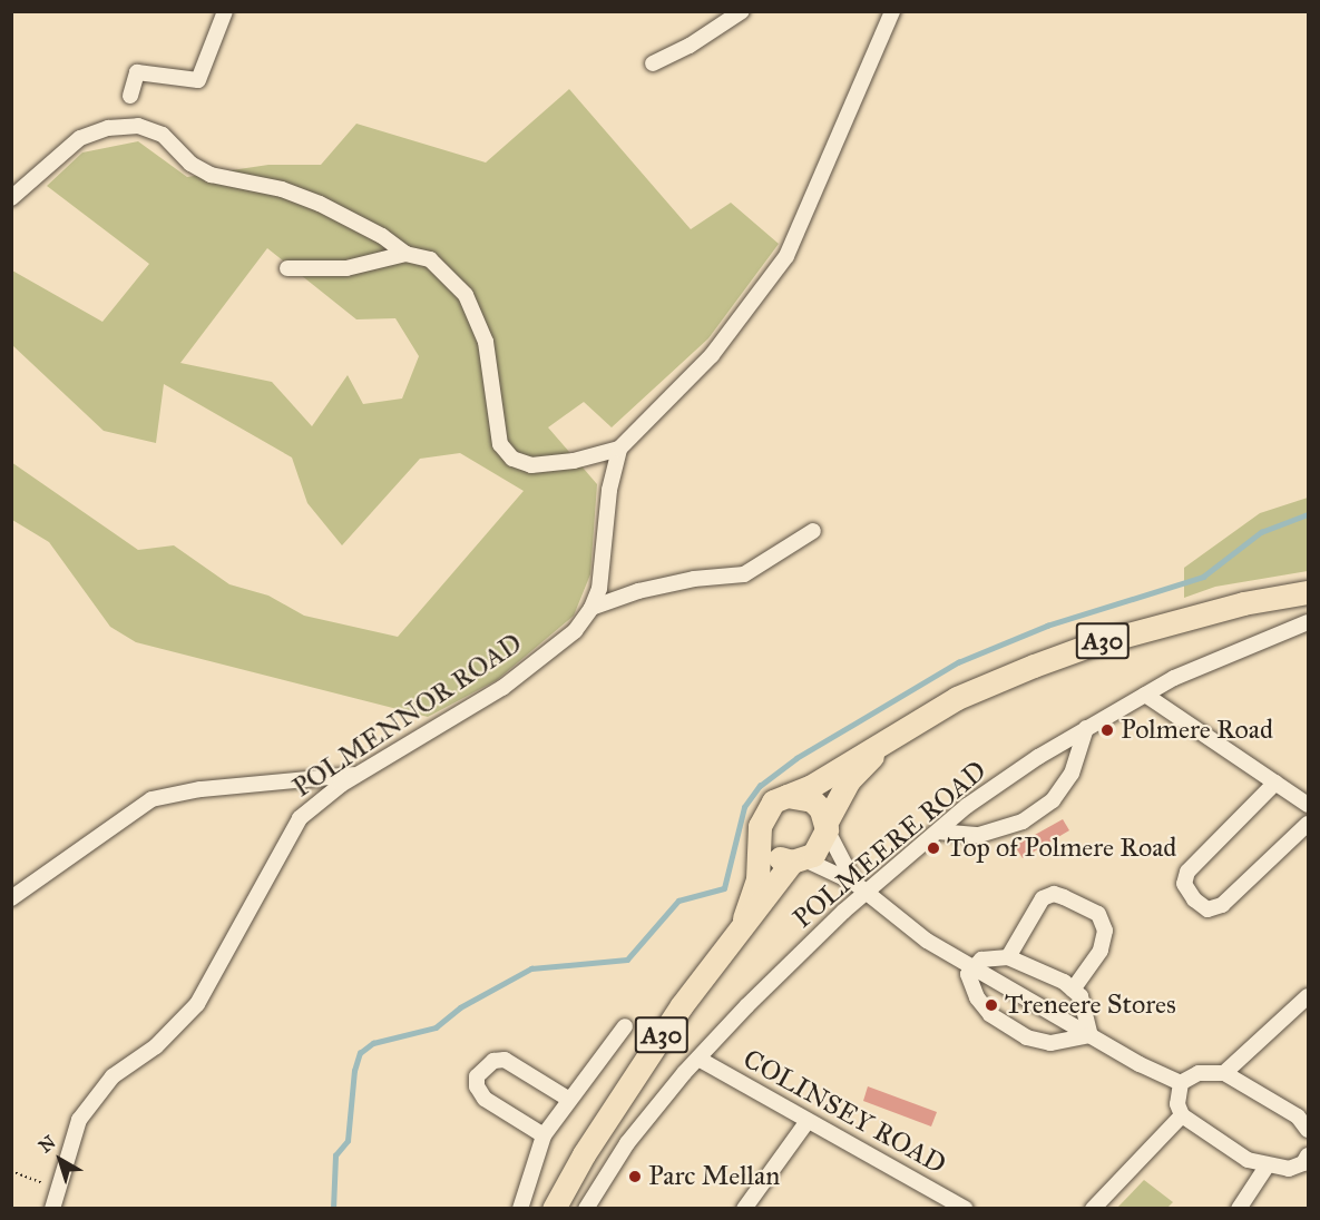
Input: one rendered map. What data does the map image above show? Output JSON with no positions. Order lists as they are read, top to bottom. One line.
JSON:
{"streets":{"highway":["A30"],"street":["POLMENNOR ROAD","POLMEERE ROAD","COLINSEY ROAD"]},"crossings":[["POLMEERE ROAD","COLINSEY ROAD"]],"places":["Polmere Road","Top of Polmere Road","Treneere Stores","Parc Mellan"],"north":"top left"}
